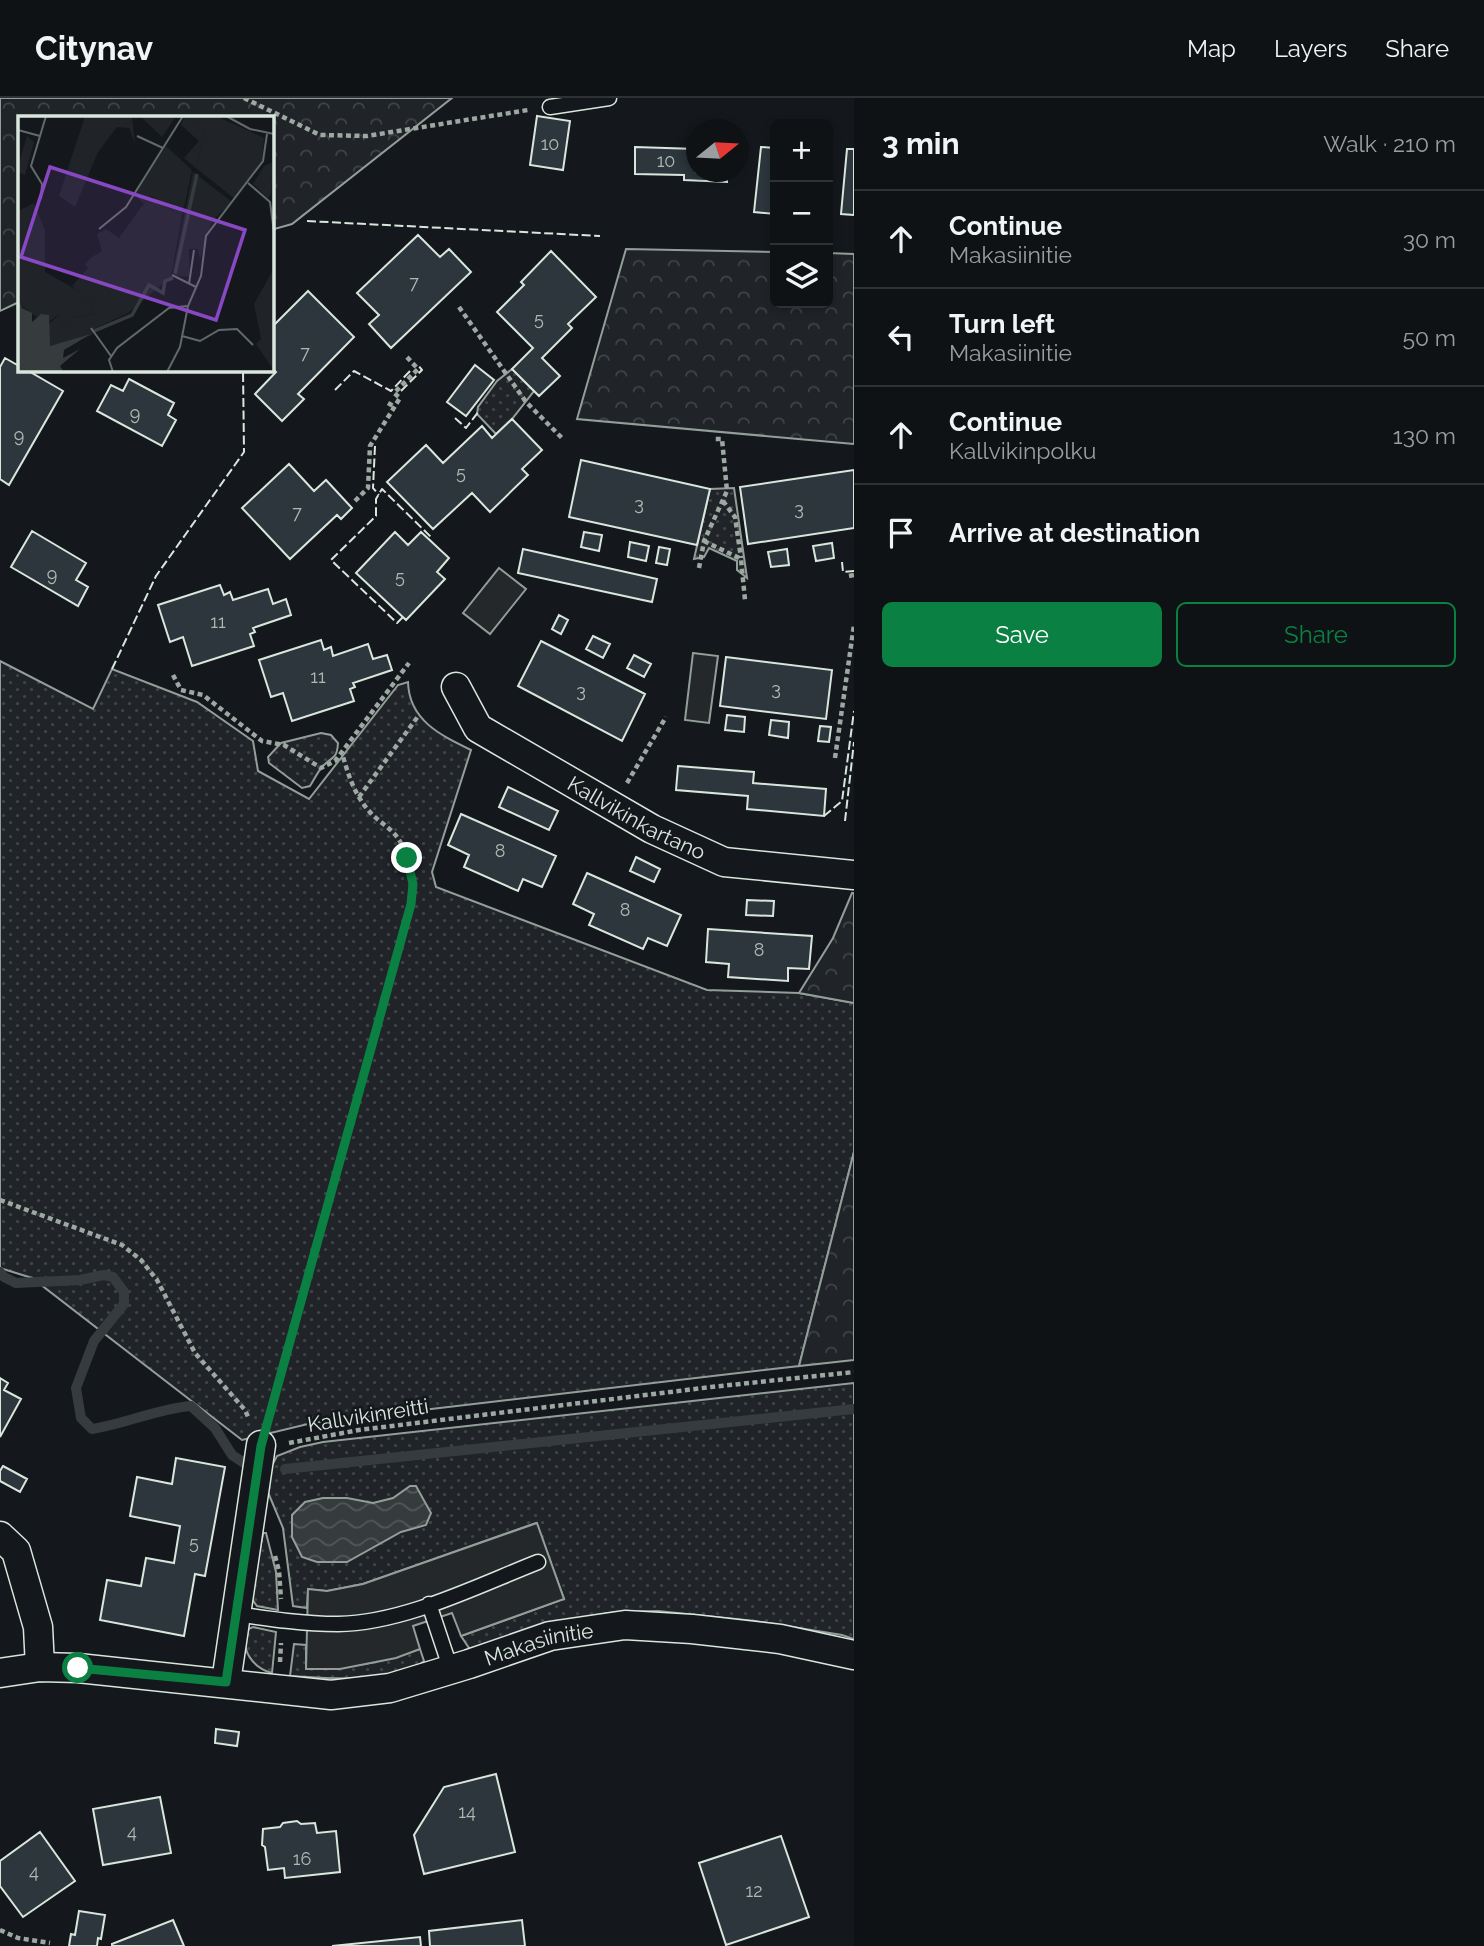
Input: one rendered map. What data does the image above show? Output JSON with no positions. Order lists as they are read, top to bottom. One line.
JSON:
{"streets":{"street":["Kallvikinkartano","Makasiinitie"],"path":["Kallvikinreitti"]},"house_numbers":["10","10","7","5","7","9","9","5","3","3","7","9","5","11","11","3","3","8","8","8","5","14","4","16","4","12"],"north":"right","page":{"header":"Citynav","nav":["Map","Layers","Share"],"heading":["3 min","Walk · 210 m"],"map_buttons":["+","−"],"list":[["Continue","Makasiinitie","30 m"],["Turn left","Makasiinitie","50 m"],["Continue","Kallvikinpolku","130 m"],"Arrive at destination"],"buttons":["Save","Share"]}}
